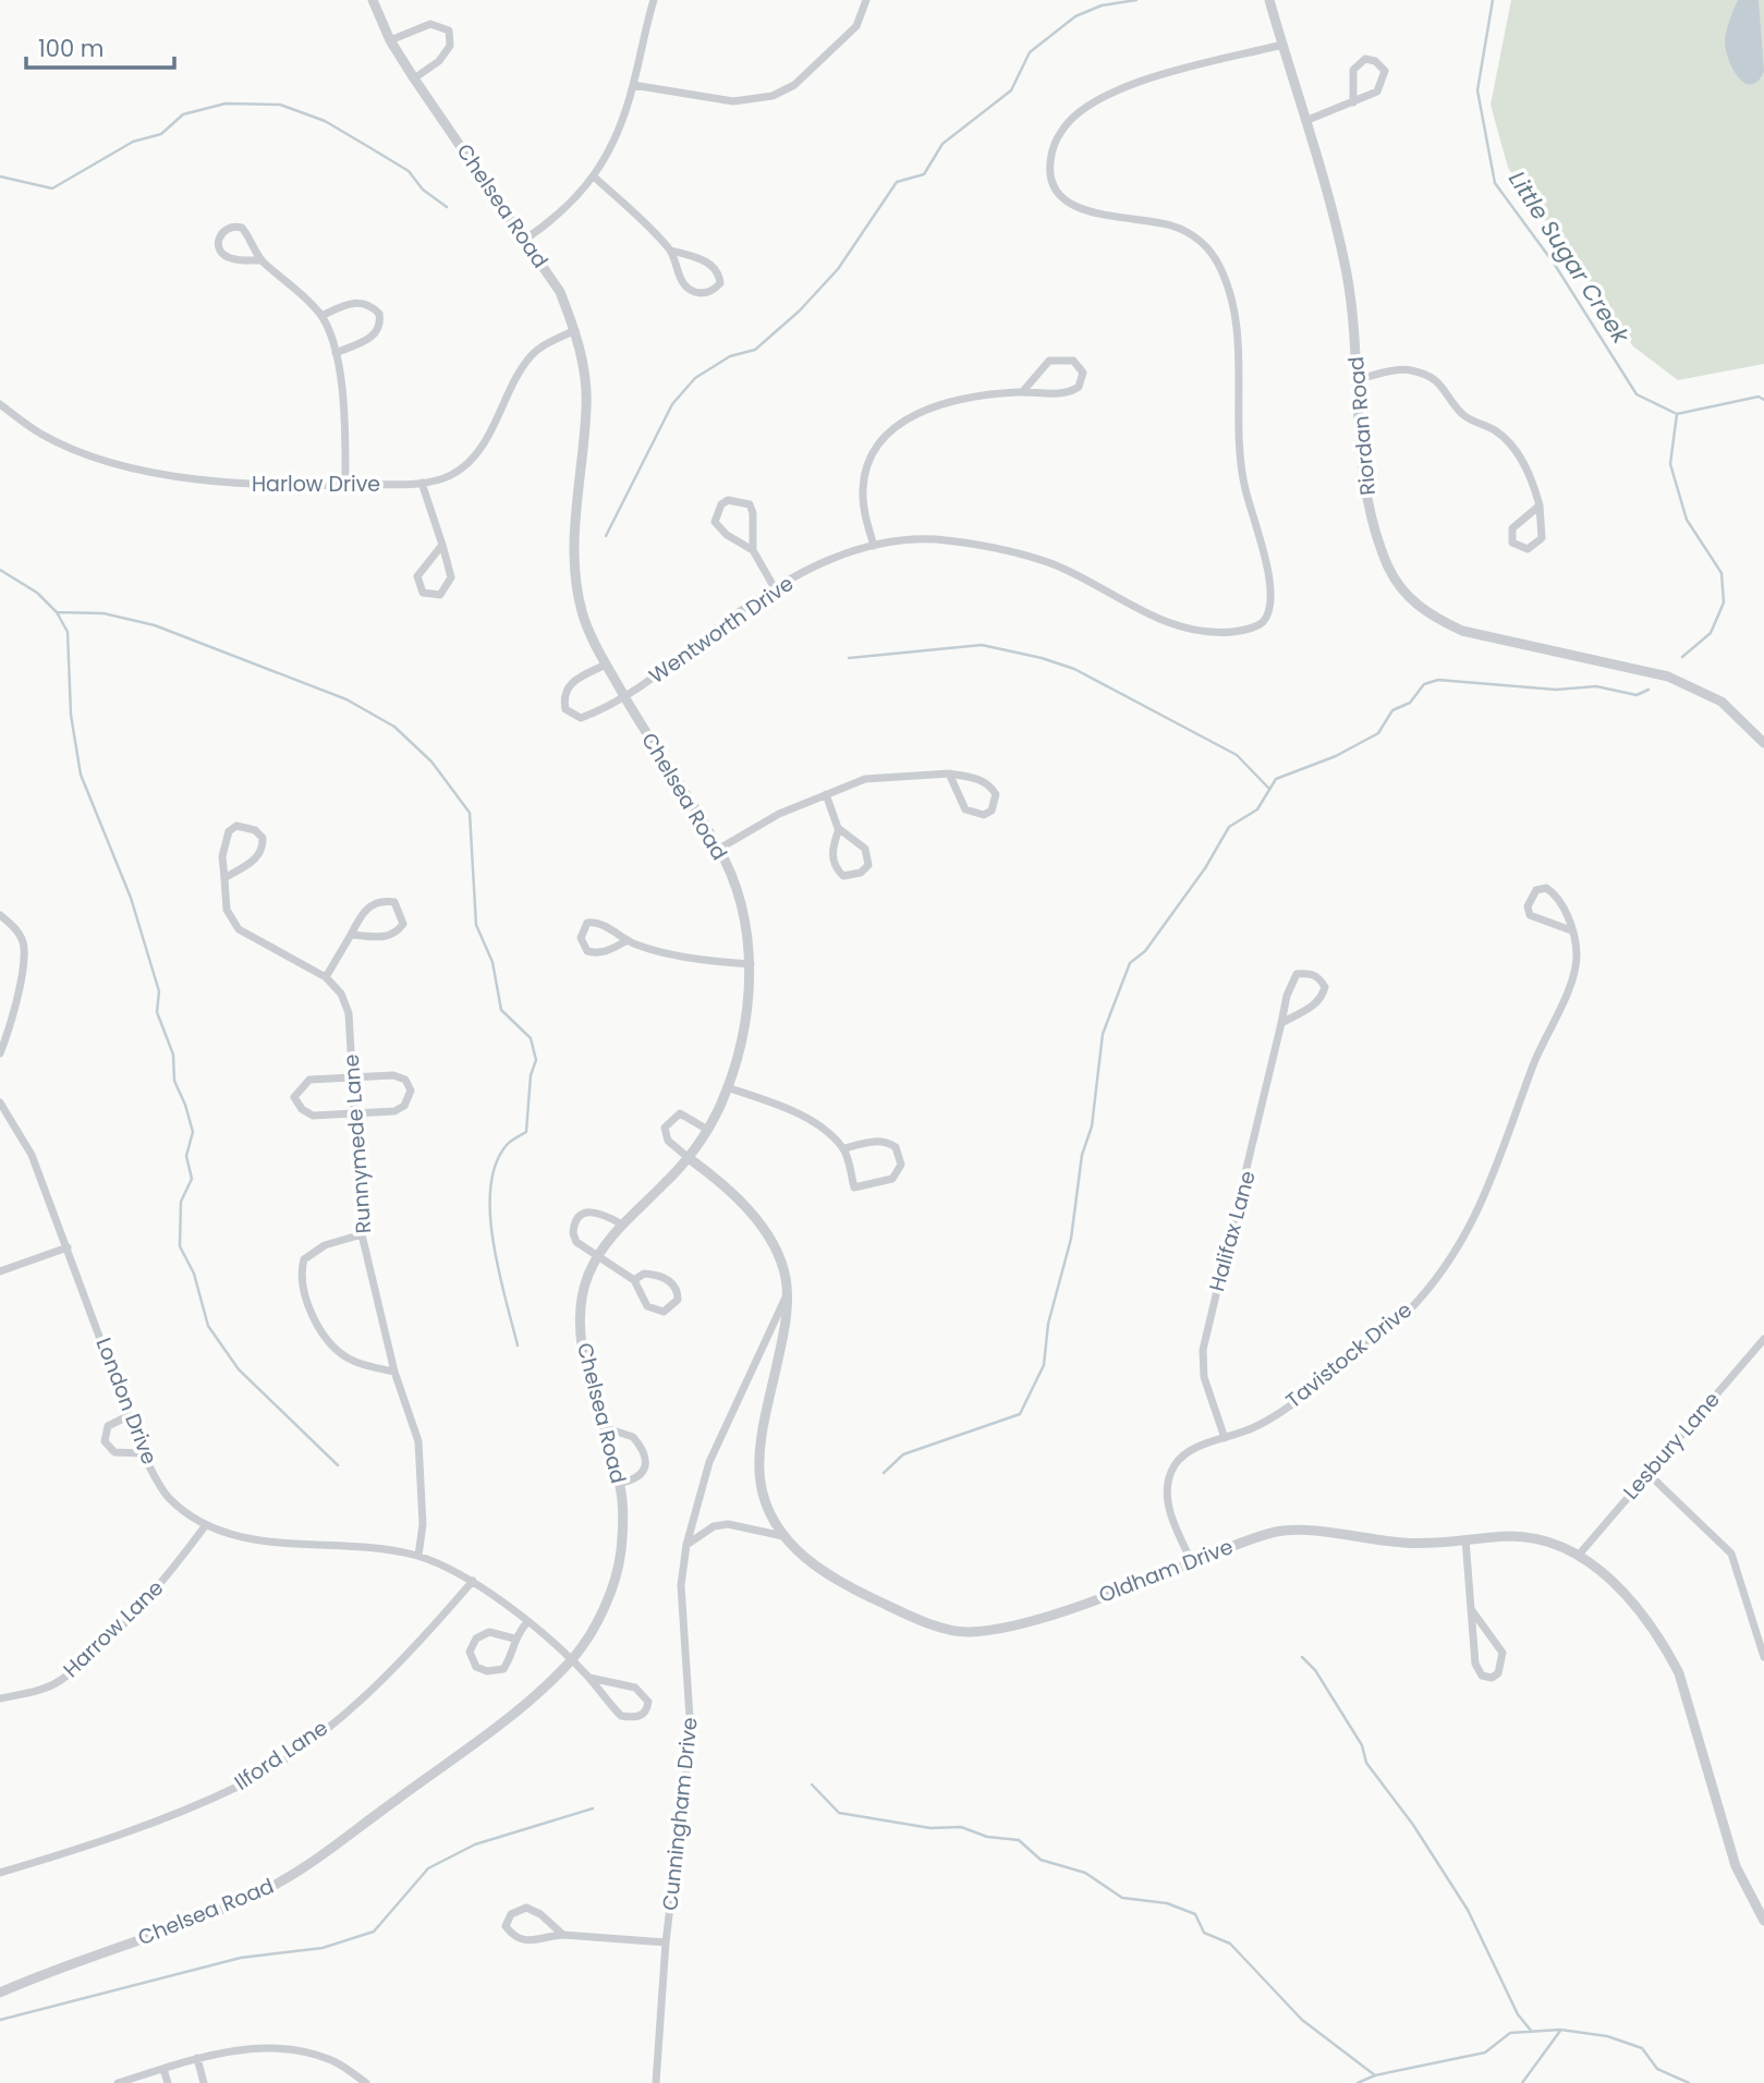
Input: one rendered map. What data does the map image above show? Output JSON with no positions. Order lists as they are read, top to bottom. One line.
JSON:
{"streets":{"street":["Chelsea Road","Riordan Road","Harlow Drive","Wentworth Drive","Runnymede Lane","Halifax Lane","Tavistock Drive","London Drive","Lesbury Lane","Oldham Drive","Harrow Lane","Ilford Lane","Cunningham Drive"]},"crossings":[["Chelsea Road","Harlow Drive"],["Chelsea Road","Wentworth Drive"],["Chelsea Road","London Drive"],["Chelsea Road","Oldham Drive"],["Riordan Road","Wentworth Drive"],["Runnymede Lane","London Drive"],["Halifax Lane","Tavistock Drive"],["Tavistock Drive","Oldham Drive"],["London Drive","Harrow Lane"],["London Drive","Ilford Lane"],["Lesbury Lane","Oldham Drive"],["Oldham Drive","Cunningham Drive"]],"water":["Little Sugar Creek"],"scale_bar":"100 m"}
